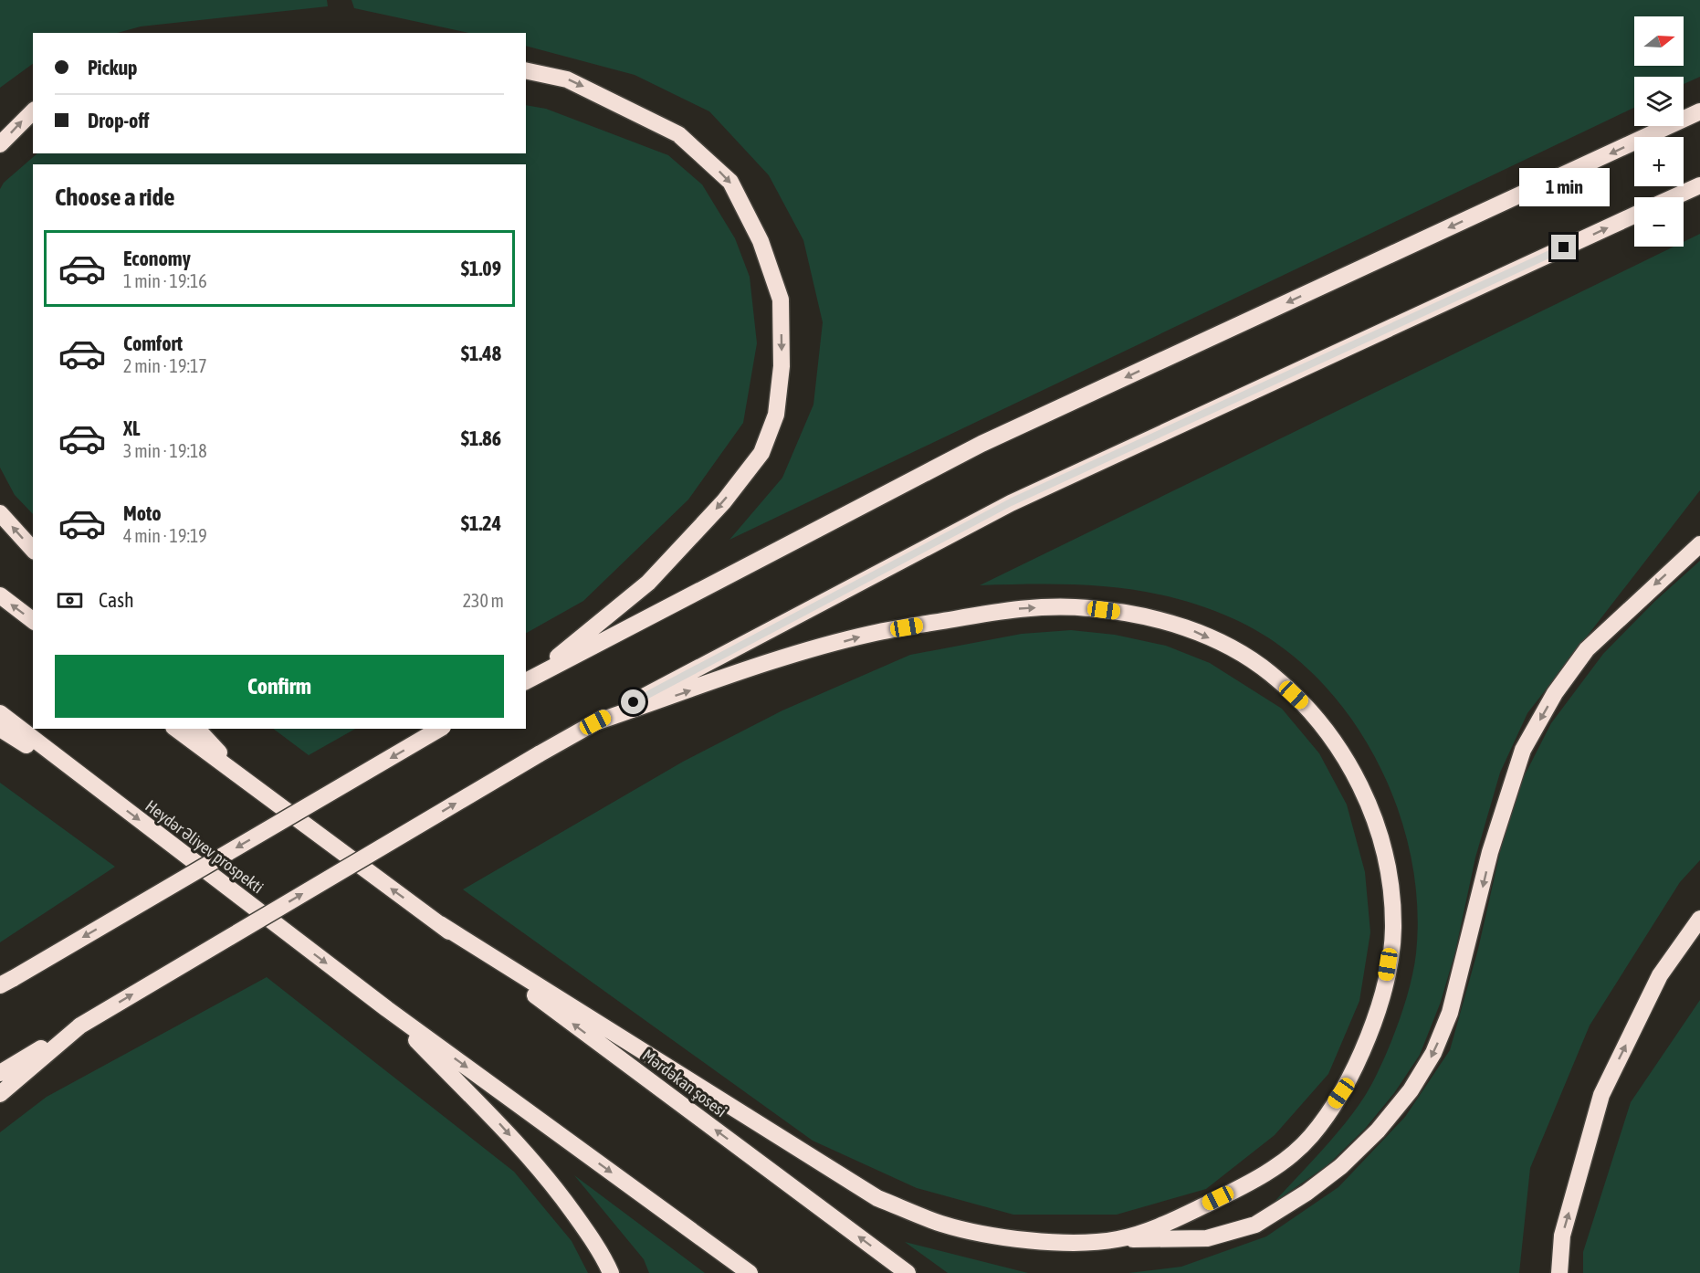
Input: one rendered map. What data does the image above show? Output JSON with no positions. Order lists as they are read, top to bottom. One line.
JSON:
{"streets":{"highway":["Heydər Əliyev prospekti","Mərdəkan şosesi"]},"north":"right","page":{"map_buttons":["+","−"],"banner":["Pickup","Drop-off"],"heading":"Choose a ride","bubble":"1 min","list":[{"name":"Economy","note":"1 min · 19:16","value":"$1.09"},{"name":"Comfort","note":"2 min · 19:17","value":"$1.48"},{"name":"XL","note":"3 min · 19:18","value":"$1.86"},{"name":"Moto","note":"4 min · 19:19","value":"$1.24"}],"pay":["Cash","230 m"],"buttons":"Confirm"}}
